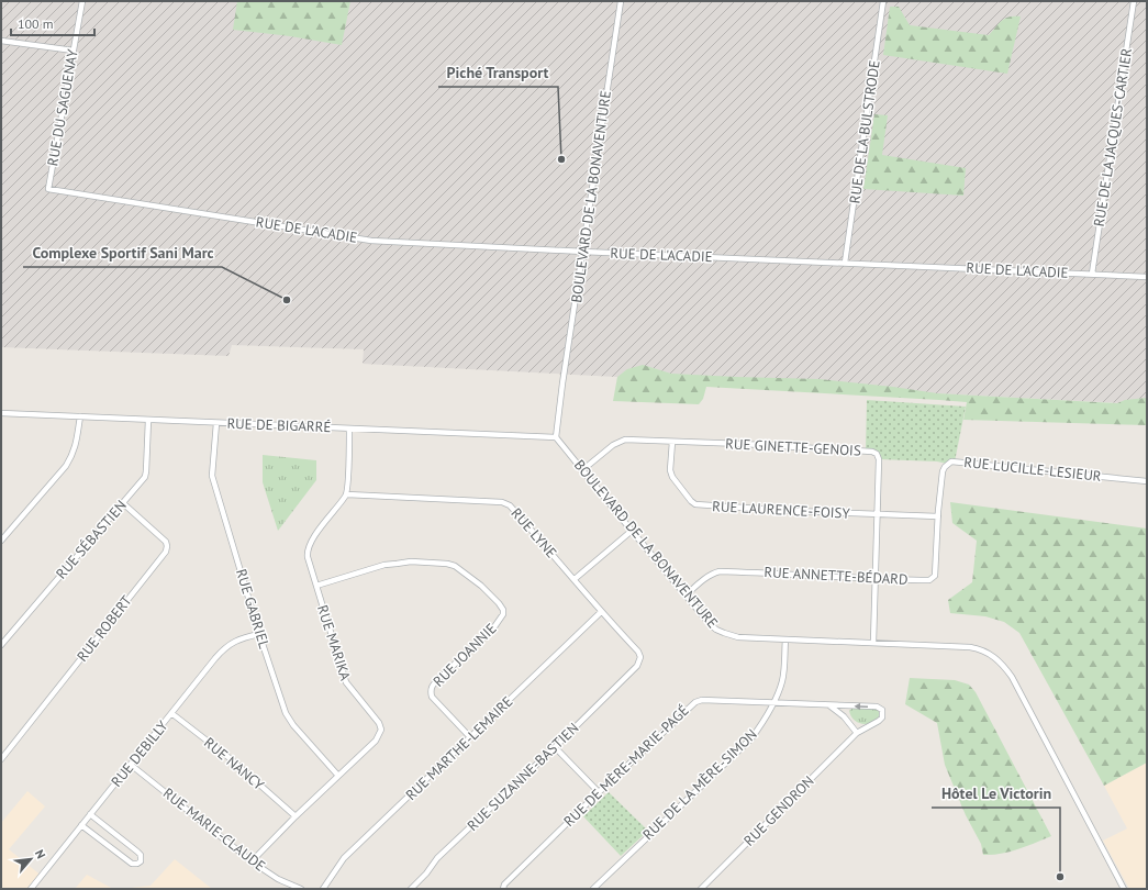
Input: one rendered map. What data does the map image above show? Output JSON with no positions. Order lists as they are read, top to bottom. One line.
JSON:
{"streets":{"street":["RUE DU SAGUENAY","RUE DE LA BULSTRODE","RUE DE LA JACQUES-CARTIER","BOULEVARD DE LA BONAVENTURE","RUE DE L'ACADIE","RUE DE BIGARRÉ","RUE GINETTE-GENOIS","RUE LUCILLE-LESIEUR","RUE LAURENCE-FOISY","RUE LYNE","RUE SÉBASTIEN","RUE ANNETTE-BÉDARD","RUE GABRIEL","RUE ROBERT","RUE MARIKA","RUE JOANNIE","RUE MARTHE-LEMAIRE","RUE DEBILLY","RUE NANCY","RUE DE MÈRE-MARIE-PAGÉ","RUE SUZANNE-BASTIEN","RUE DE LA MÈRE-SIMON","RUE GENDRON","RUE MARIE-CLAUDE"]},"crossings":[["RUE DU SAGUENAY","RUE DE L'ACADIE"],["RUE DE LA BULSTRODE","RUE DE L'ACADIE"],["RUE DE LA JACQUES-CARTIER","RUE DE L'ACADIE"],["BOULEVARD DE LA BONAVENTURE","RUE DE L'ACADIE"],["BOULEVARD DE LA BONAVENTURE","RUE DE BIGARRÉ"],["BOULEVARD DE LA BONAVENTURE","RUE GINETTE-GENOIS"],["BOULEVARD DE LA BONAVENTURE","RUE ANNETTE-BÉDARD"],["BOULEVARD DE LA BONAVENTURE","RUE DE LA MÈRE-SIMON"],["RUE DE BIGARRÉ","RUE SÉBASTIEN"],["RUE DE BIGARRÉ","RUE GABRIEL"],["RUE GINETTE-GENOIS","RUE LAURENCE-FOISY"],["RUE GINETTE-GENOIS","RUE ANNETTE-BÉDARD"],["RUE LUCILLE-LESIEUR","RUE LAURENCE-FOISY"],["RUE LUCILLE-LESIEUR","RUE ANNETTE-BÉDARD"],["RUE LAURENCE-FOISY","RUE ANNETTE-BÉDARD"],["RUE LYNE","RUE MARIKA"],["RUE LYNE","RUE MARTHE-LEMAIRE"],["RUE LYNE","RUE SUZANNE-BASTIEN"],["RUE SÉBASTIEN","RUE ROBERT"],["RUE GABRIEL","RUE MARIKA"],["RUE GABRIEL","RUE DEBILLY"],["RUE MARIKA","RUE JOANNIE"],["RUE MARIKA","RUE NANCY"],["RUE MARIKA","RUE MARIE-CLAUDE"],["RUE JOANNIE","RUE MARTHE-LEMAIRE"],["RUE DEBILLY","RUE NANCY"],["RUE DEBILLY","RUE MARIE-CLAUDE"],["RUE DE MÈRE-MARIE-PAGÉ","RUE DE LA MÈRE-SIMON"],["RUE DE MÈRE-MARIE-PAGÉ","RUE GENDRON"]],"places":["Piché Transport","Complexe Sportif Sani Marc","Hôtel Le Victorin"],"scale_bar":"100 m","north":"top right"}
